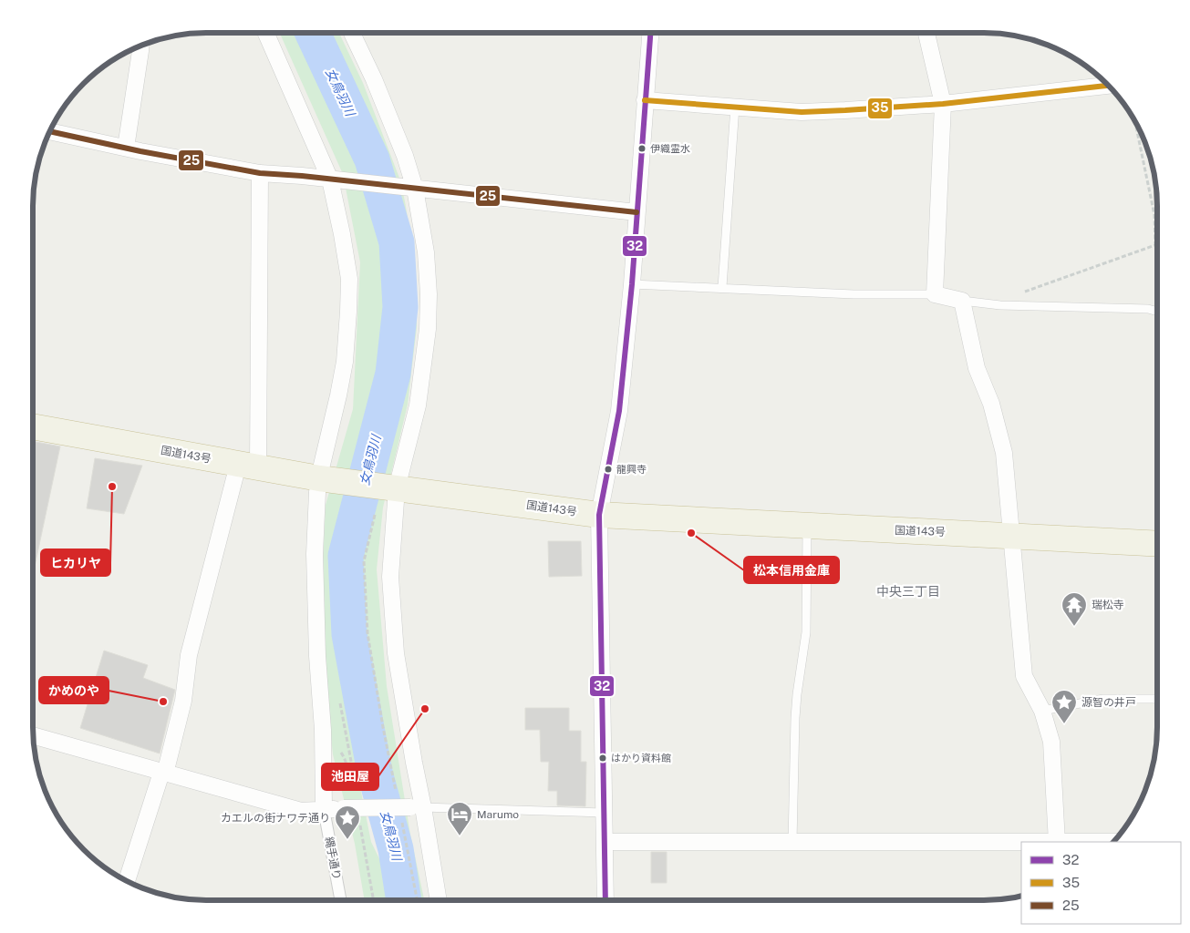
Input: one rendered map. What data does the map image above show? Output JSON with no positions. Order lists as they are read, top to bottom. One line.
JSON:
{"streets":{"highway":["国道143号"],"street":["縄手通り"]},"districts":["中央三丁目"],"water":["女鳥羽川"],"places":{"other":["伊織霊水","龍興寺","ヒカリヤ","松本信用金庫","かめのや","池田屋","はかり資料館"],"temple":["瑞松寺"],"place":["源智の井戸","カエルの街ナワテ通り"],"hotel":["Marumo"]},"lines":["transit line 32","transit line 35","transit line 25"],"legend":["32","35","25"]}
